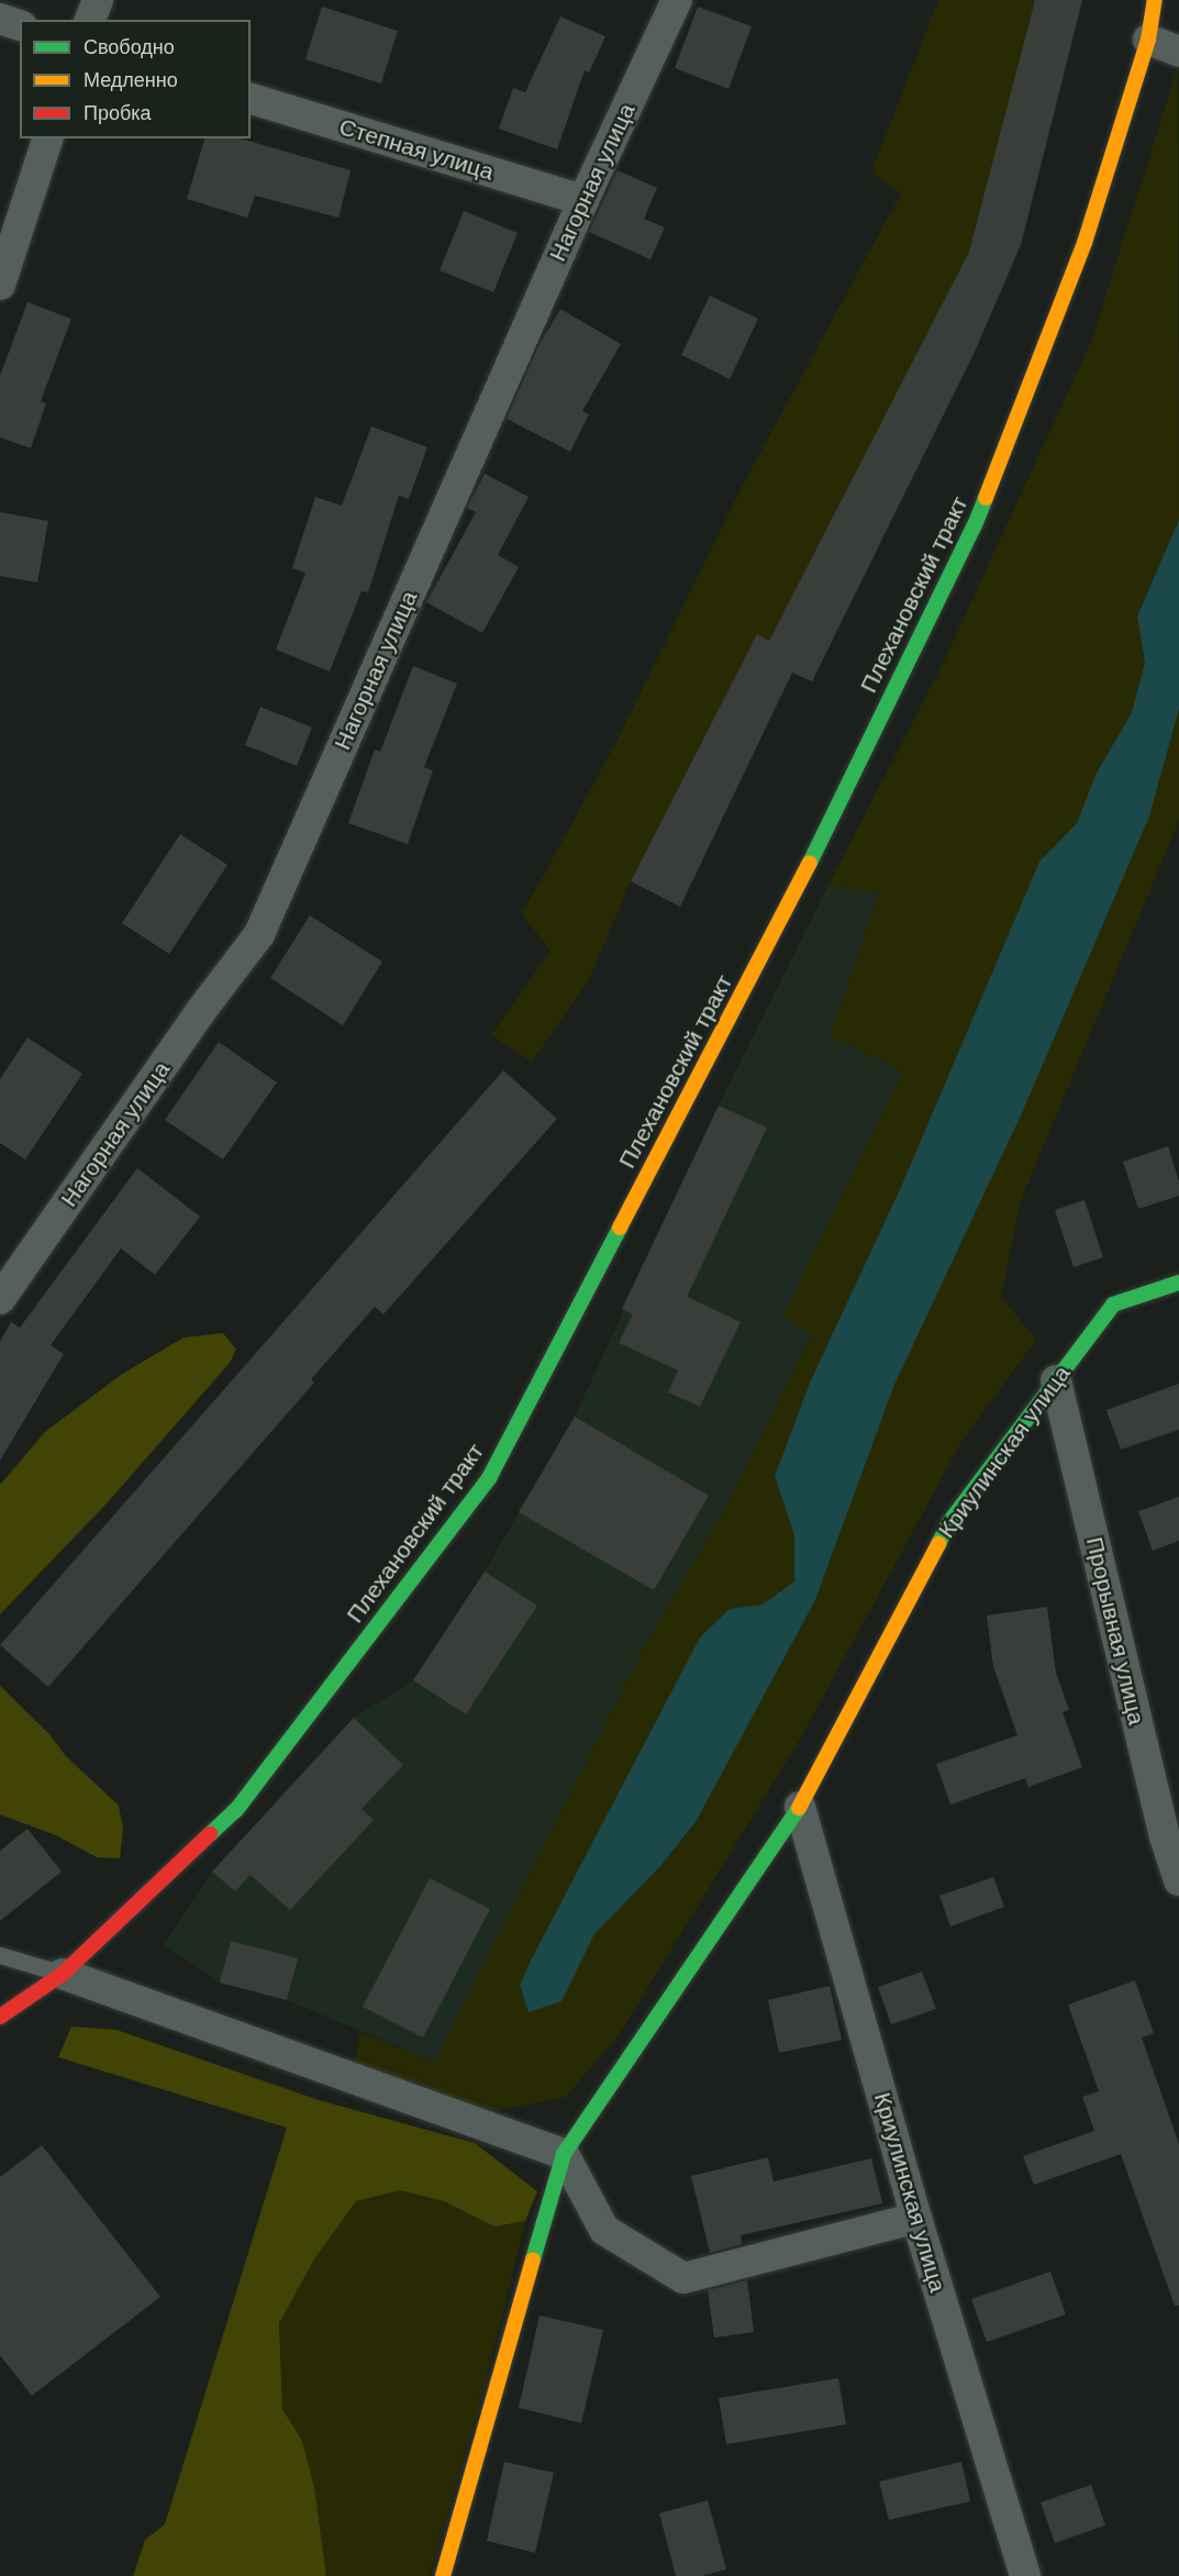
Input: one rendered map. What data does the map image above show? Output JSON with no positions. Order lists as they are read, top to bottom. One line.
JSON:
{"streets":{"street":["Степная улица","Нагорная улица","Плехановский тракт","Криулинская улица","Прорывная улица"]},"crossings":[["Степная улица","Нагорная улица"],["Криулинская улица","Прорывная улица"]],"legend":["Свободно","Медленно","Пробка"]}
